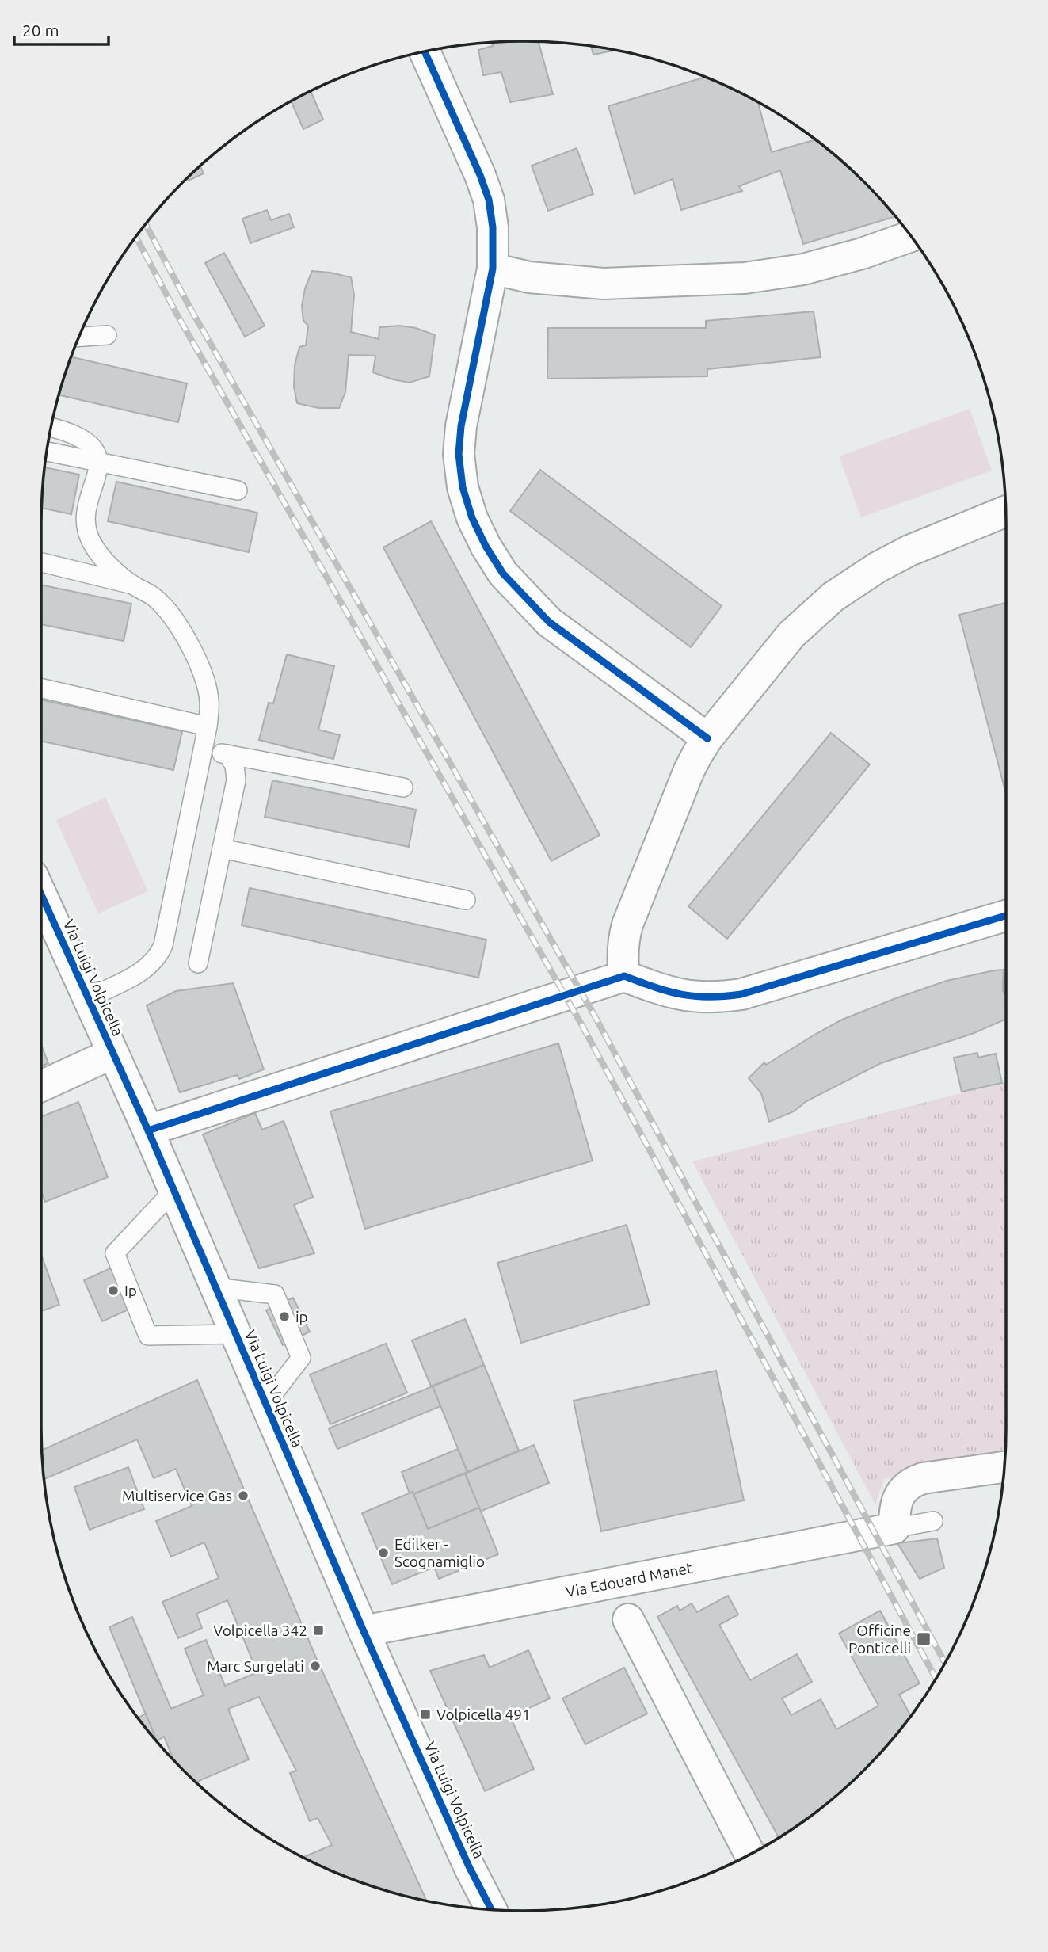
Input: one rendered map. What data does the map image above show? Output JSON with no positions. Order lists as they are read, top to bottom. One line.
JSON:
{"streets":{"street":["Via Luigi Volpicella","Via Edouard Manet"]},"crossings":[["Via Luigi Volpicella","Via Edouard Manet"]],"places":{"other":["Ip","ip","Multiservice Gas","Edilker - Scognamiglio","Marc Surgelati"],"transit":["Volpicella 342","Officine Ponticelli","Volpicella 491"]},"scale_bar":"20 m"}
